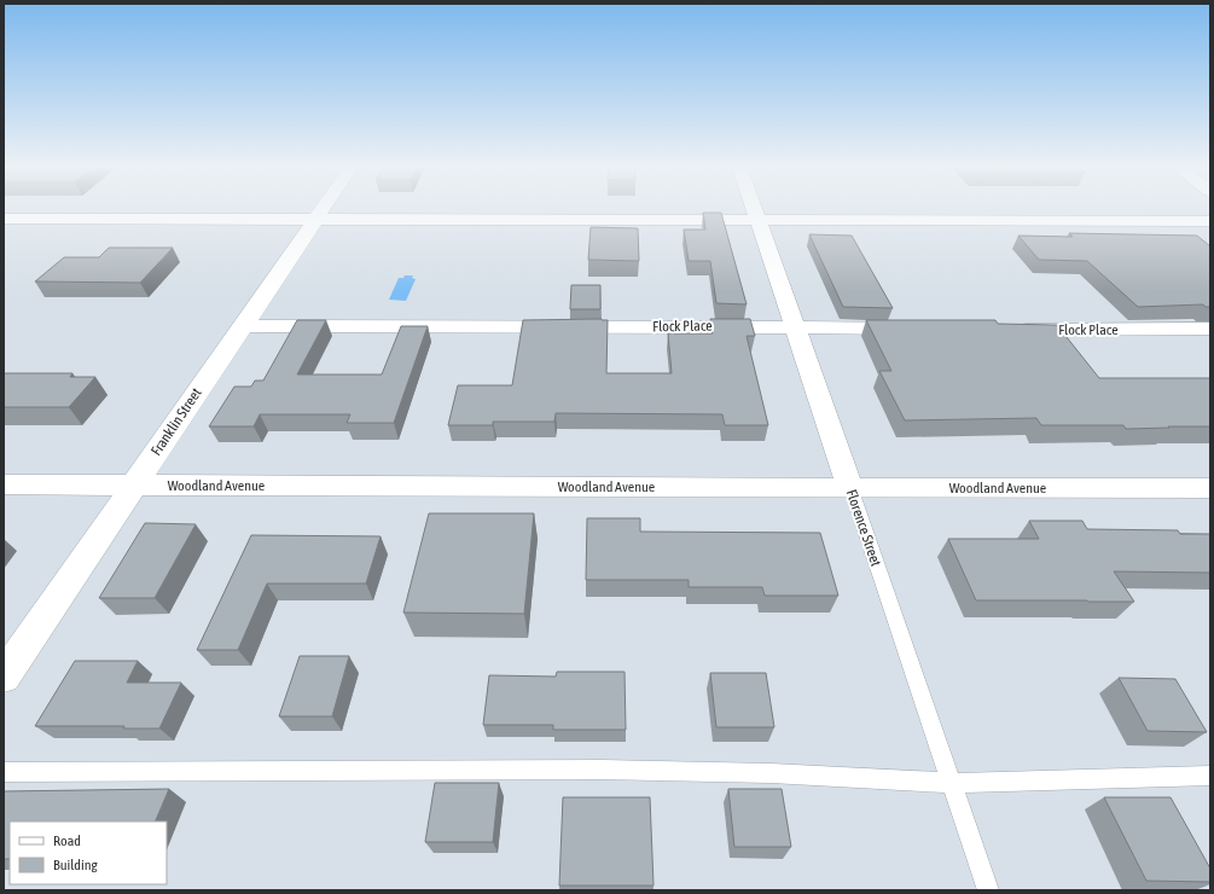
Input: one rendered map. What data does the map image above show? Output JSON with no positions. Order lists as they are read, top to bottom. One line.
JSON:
{"streets":{"street":["Flock Place","Franklin Street","Woodland Avenue","Florence Street"]},"crossings":[["Flock Place","Franklin Street"],["Flock Place","Florence Street"],["Franklin Street","Woodland Avenue"],["Woodland Avenue","Florence Street"]],"legend":["Road","Building"]}
